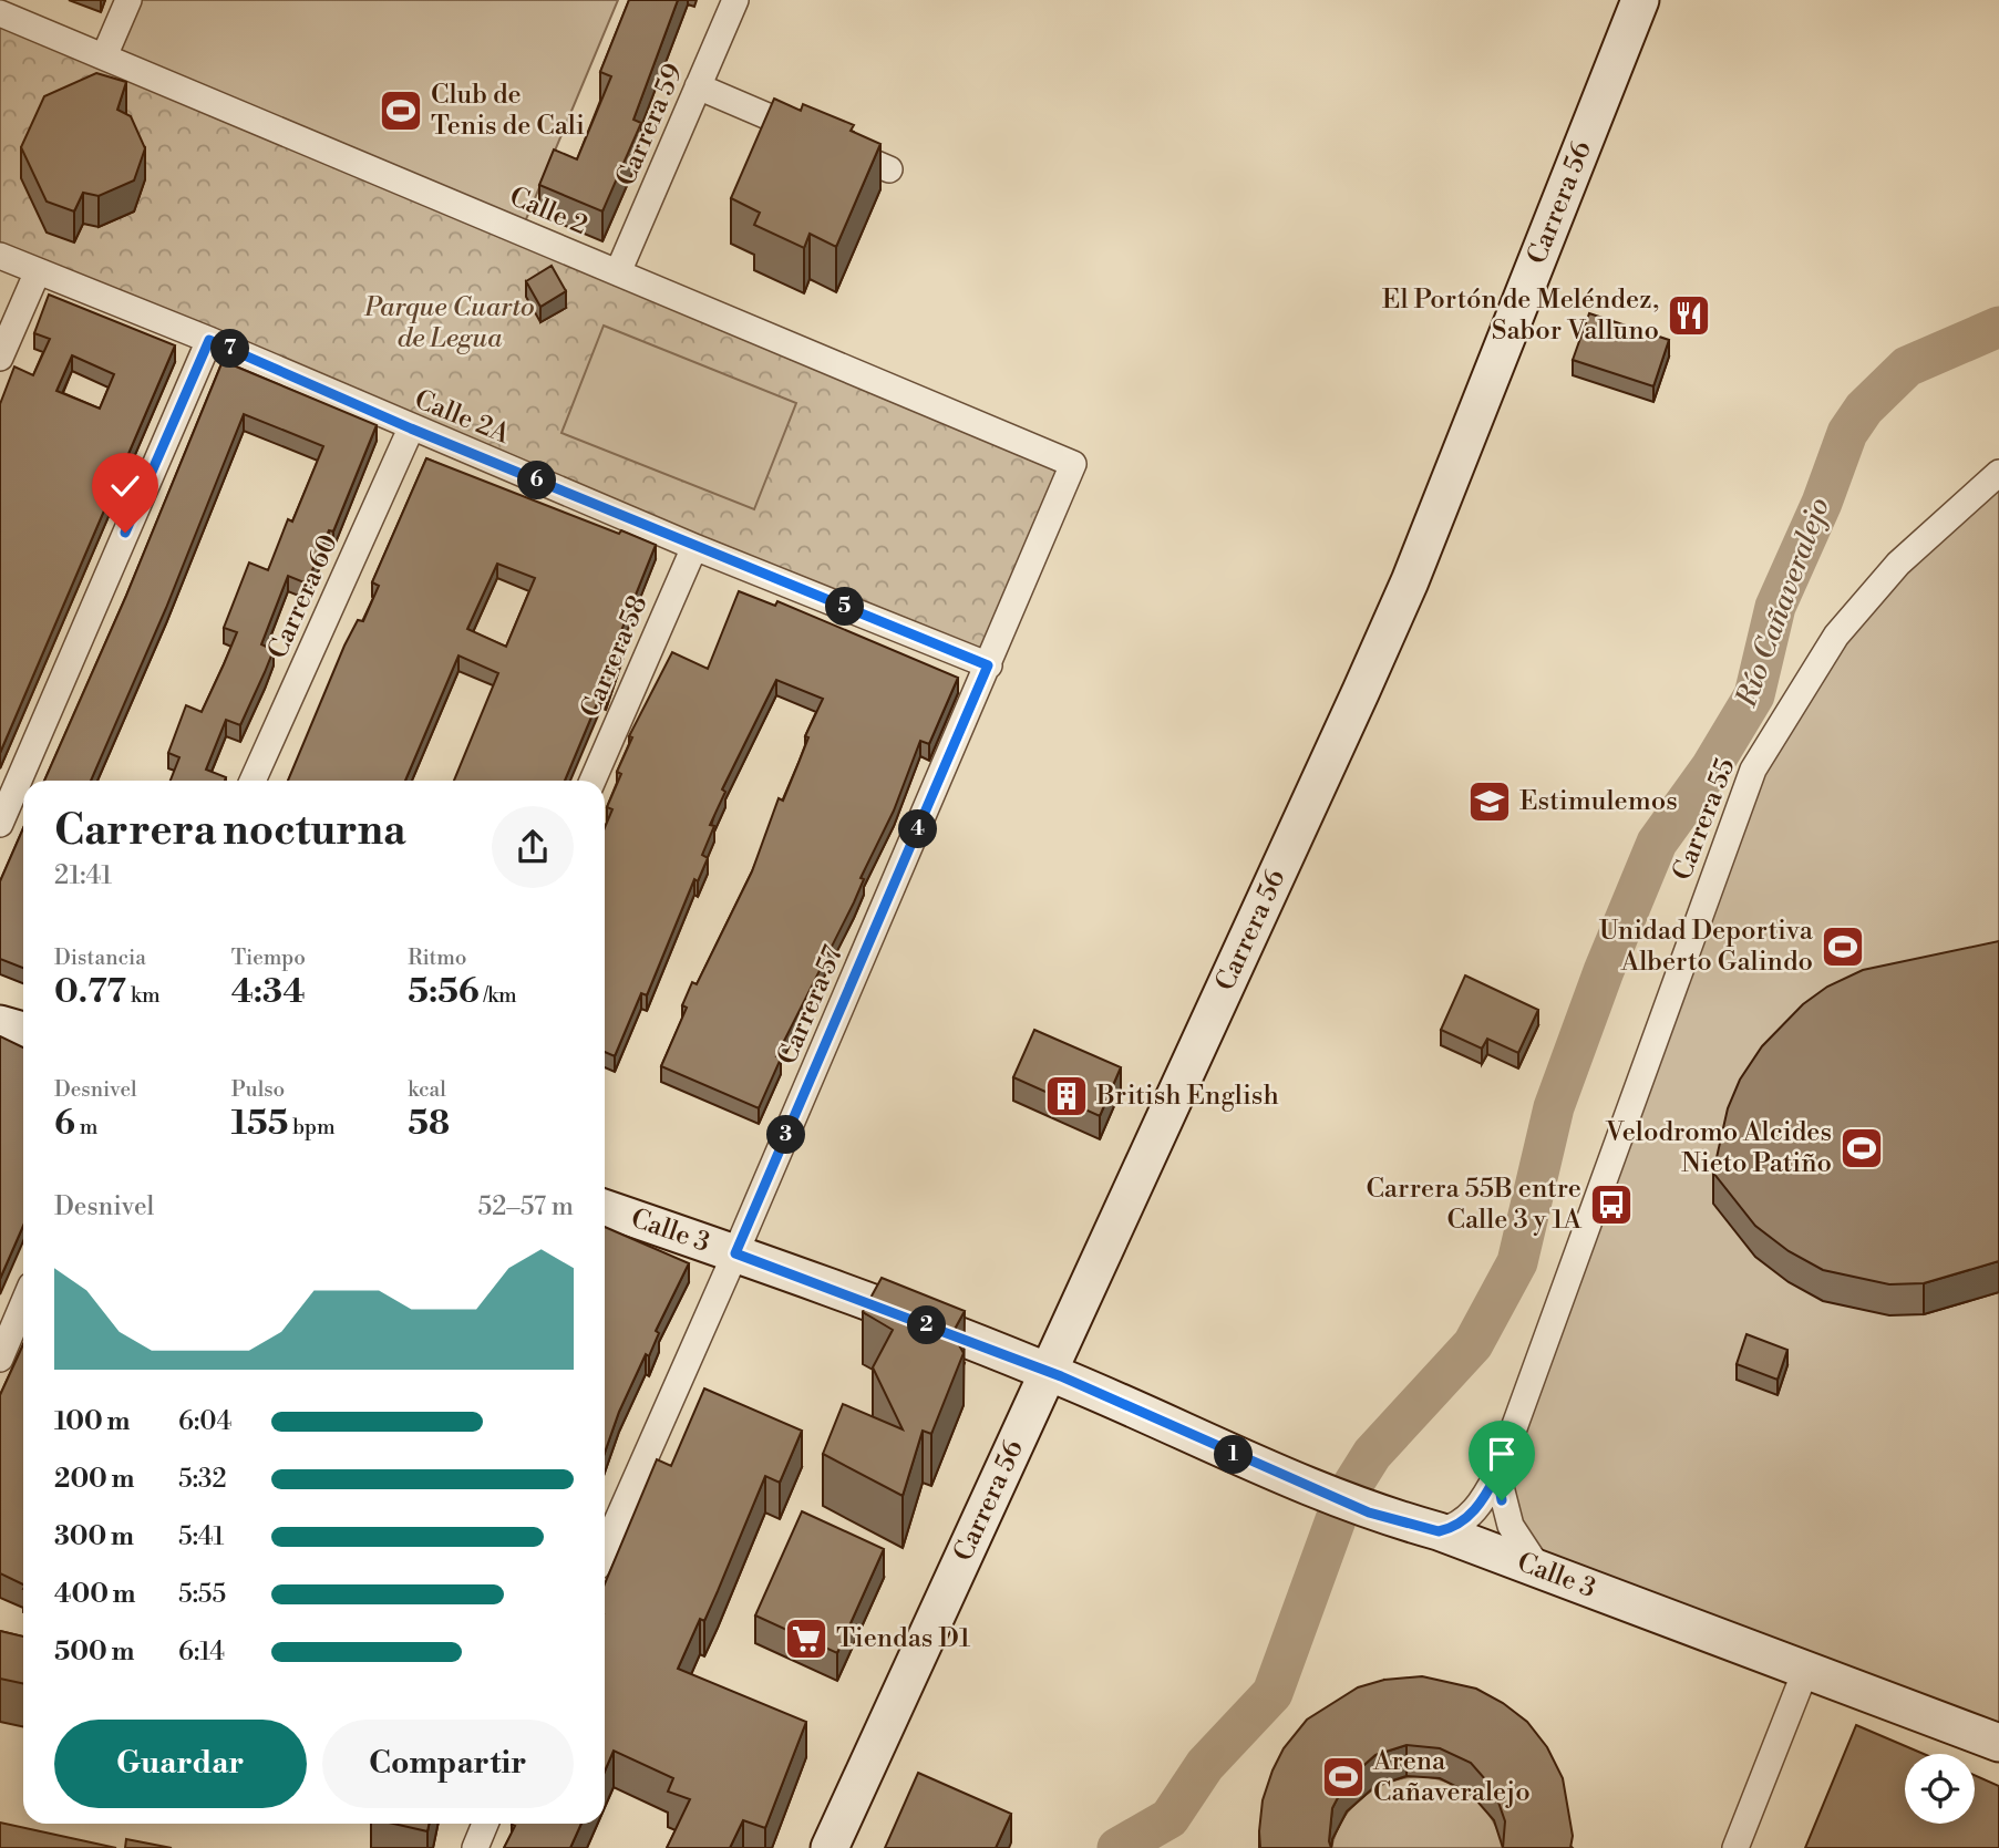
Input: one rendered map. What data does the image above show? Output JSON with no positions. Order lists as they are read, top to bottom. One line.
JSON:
{"streets":{"street":["Carrera 59","Carrera 56","Calle 2","Calle 2A","Carrera 60","Carrera 58","Carrera 55","Carrera 57","Calle 3"]},"crossings":[["Carrera 59","Calle 2"],["Carrera 56","Calle 3"],["Calle 2","Carrera 57"],["Calle 2A","Carrera 60"],["Calle 2A","Carrera 58"],["Calle 2A","Carrera 57"],["Carrera 55","Calle 3"],["Carrera 57","Calle 3"]],"water":["Río Cañaveralejo"],"parks":["Parque Cuarto de Legua"],"places":{"sports":["Club de Tenis de Cali","Unidad Deportiva Alberto Galindo","Velodromo Alcides Nieto Patiño","Arena Cañaveralejo"],"restaurant":["El Portón de Meléndez, Sabor Valluno"],"school or university":["Estimulemos"],"building":["British English"],"bus stop":["Carrera 55B entre Calle 3 y 1A"],"supermarket":["Tiendas D1"]},"page":{"pins":["7","6","5","4","3","2","1"],"heading":["Carrera nocturna","21:41"],"stats":[["Distancia","0.77 km"],["Tiempo","4:34"],["Ritmo","5:56 /km"],["Desnivel","6 m"],["Pulso","155 bpm"],["kcal","58"]],"chart":["Desnivel","52–57 m"],"list":[{"name":"100 m","note":"6:04"},{"name":"200 m","note":"5:32"},{"name":"300 m","note":"5:41"},{"name":"400 m","note":"5:55"},{"name":"500 m","note":"6:14"}],"buttons":["Guardar","Compartir"]}}
